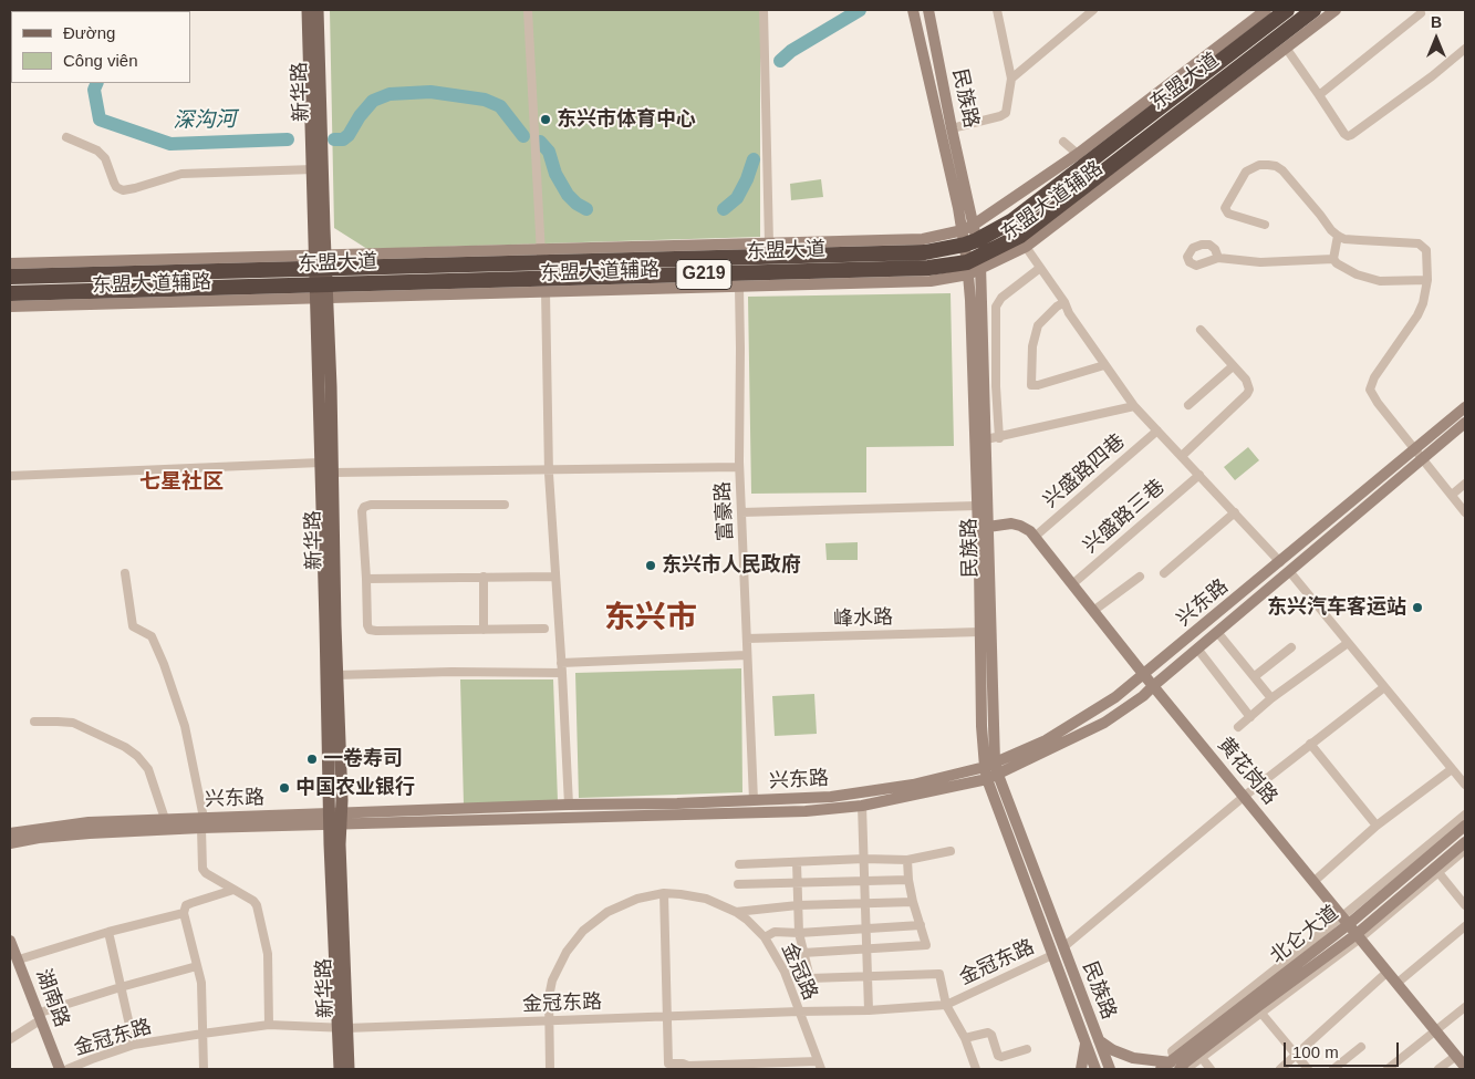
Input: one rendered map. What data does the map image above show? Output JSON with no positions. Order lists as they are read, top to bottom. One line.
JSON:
{"streets":{"highway":["东盟大道","G219"],"main road":["新华路","民族路","东盟大道辅路","兴东路","黄花岗路","北仑大道","湖南路"],"street":["兴盛路四巷","富豪路","兴盛路三巷","峰水路","金冠东路","金冠路"]},"crossings":[["东盟大道","新华路"],["东盟大道","民族路"],["东盟大道","东盟大道辅路"],["新华路","东盟大道辅路"],["新华路","兴东路"],["新华路","金冠东路"],["民族路","东盟大道辅路"],["民族路","兴东路"],["民族路","峰水路"],["民族路","黄花岗路"],["民族路","金冠东路"],["东盟大道辅路","富豪路"],["兴盛路四巷","黄花岗路"],["富豪路","兴东路"],["富豪路","峰水路"],["兴盛路三巷","黄花岗路"],["兴东路","黄花岗路"],["黄花岗路","北仑大道"],["金冠东路","金冠路"]],"districts":["七星社区","东兴市"],"water":["深沟河"],"places":["东兴市体育中心","东兴市人民政府","东兴汽车客运站","一卷寿司","中国农业银行"],"legend":["Đường","Công viên"],"scale_bar":"100 m","north":"top"}
